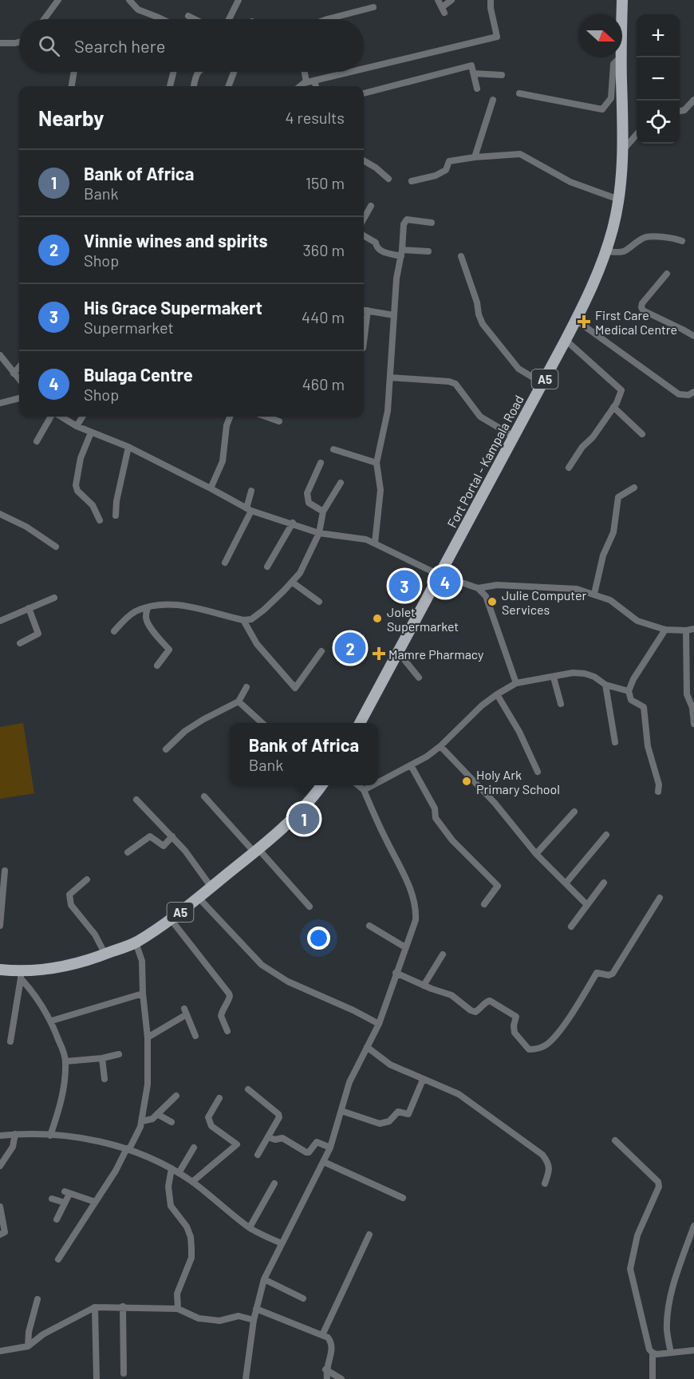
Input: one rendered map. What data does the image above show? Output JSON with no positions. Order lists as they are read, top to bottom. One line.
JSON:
{"streets":{"main road":["A5","Fort Portal - Kampala Road"]},"places":{"health":["First Care Medical Centre","Mamre Pharmacy"],"other":["Julie Computer Services","Jolet Supermarket","Holy Ark Primary School"]},"north":"right","page":{"map_buttons":["+","−"],"search":"Search here","heading":["Nearby","4 results"],"list":[{"mark":"1","name":"Bank of Africa","note":"Bank","value":"150 m"},{"mark":"2","name":"Vinnie wines and spirits","note":"Shop","value":"360 m"},{"mark":"3","name":"His Grace Supermakert","note":"Supermarket","value":"440 m"},{"mark":"4","name":"Bulaga Centre","note":"Shop","value":"460 m"}],"pins":["4","3","2","1"],"popup":["Bank of Africa","Bank"]}}
